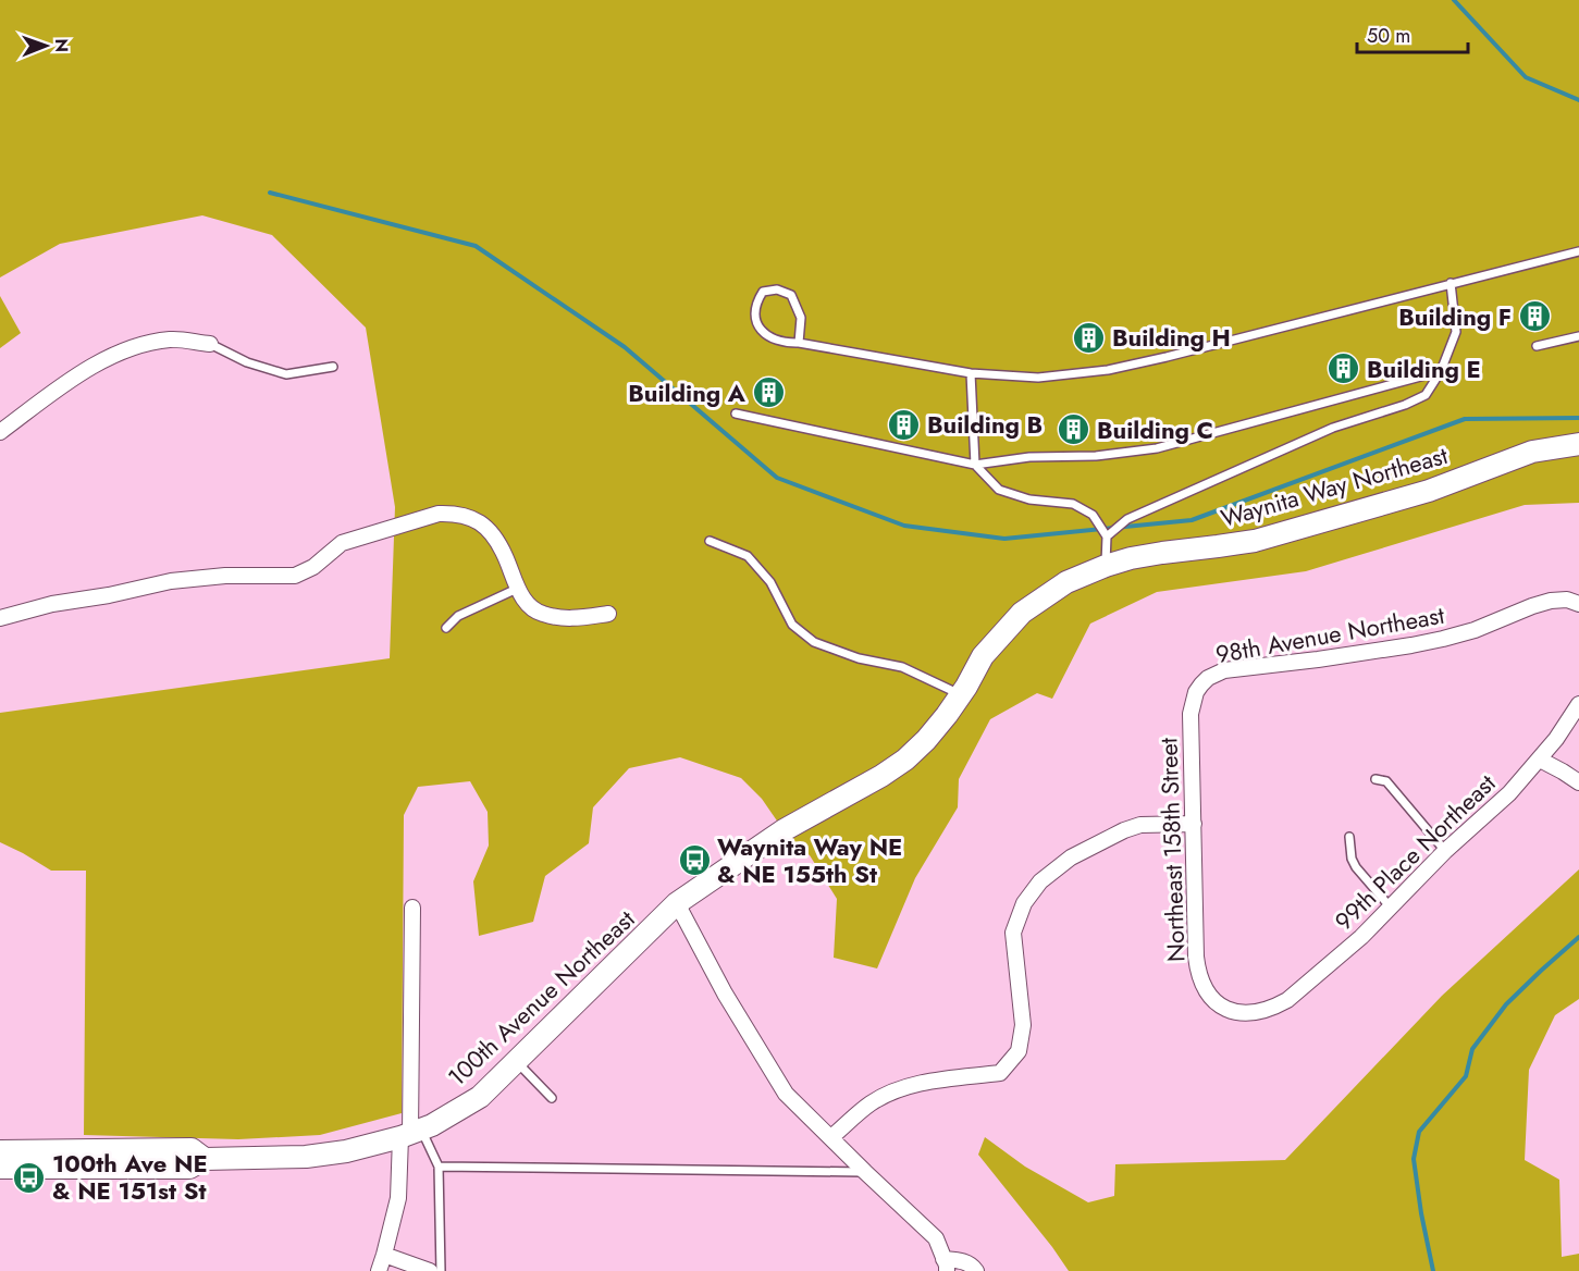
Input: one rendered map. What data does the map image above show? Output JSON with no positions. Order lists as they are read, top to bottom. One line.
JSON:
{"streets":{"main road":["Waynita Way Northeast","100th Avenue Northeast"],"street":["98th Avenue Northeast","Northeast 158th Street","99th Place Northeast"]},"crossings":[["Waynita Way Northeast","100th Avenue Northeast"],["98th Avenue Northeast","Northeast 158th Street"],["Northeast 158th Street","99th Place Northeast"]],"places":{"building":["Building F","Building H","Building E","Building A","Building B","Building C"],"bus stop":["Waynita Way NE & NE 155th St","100th Ave NE & NE 151st St"]},"scale_bar":"50 m","north":"right"}
